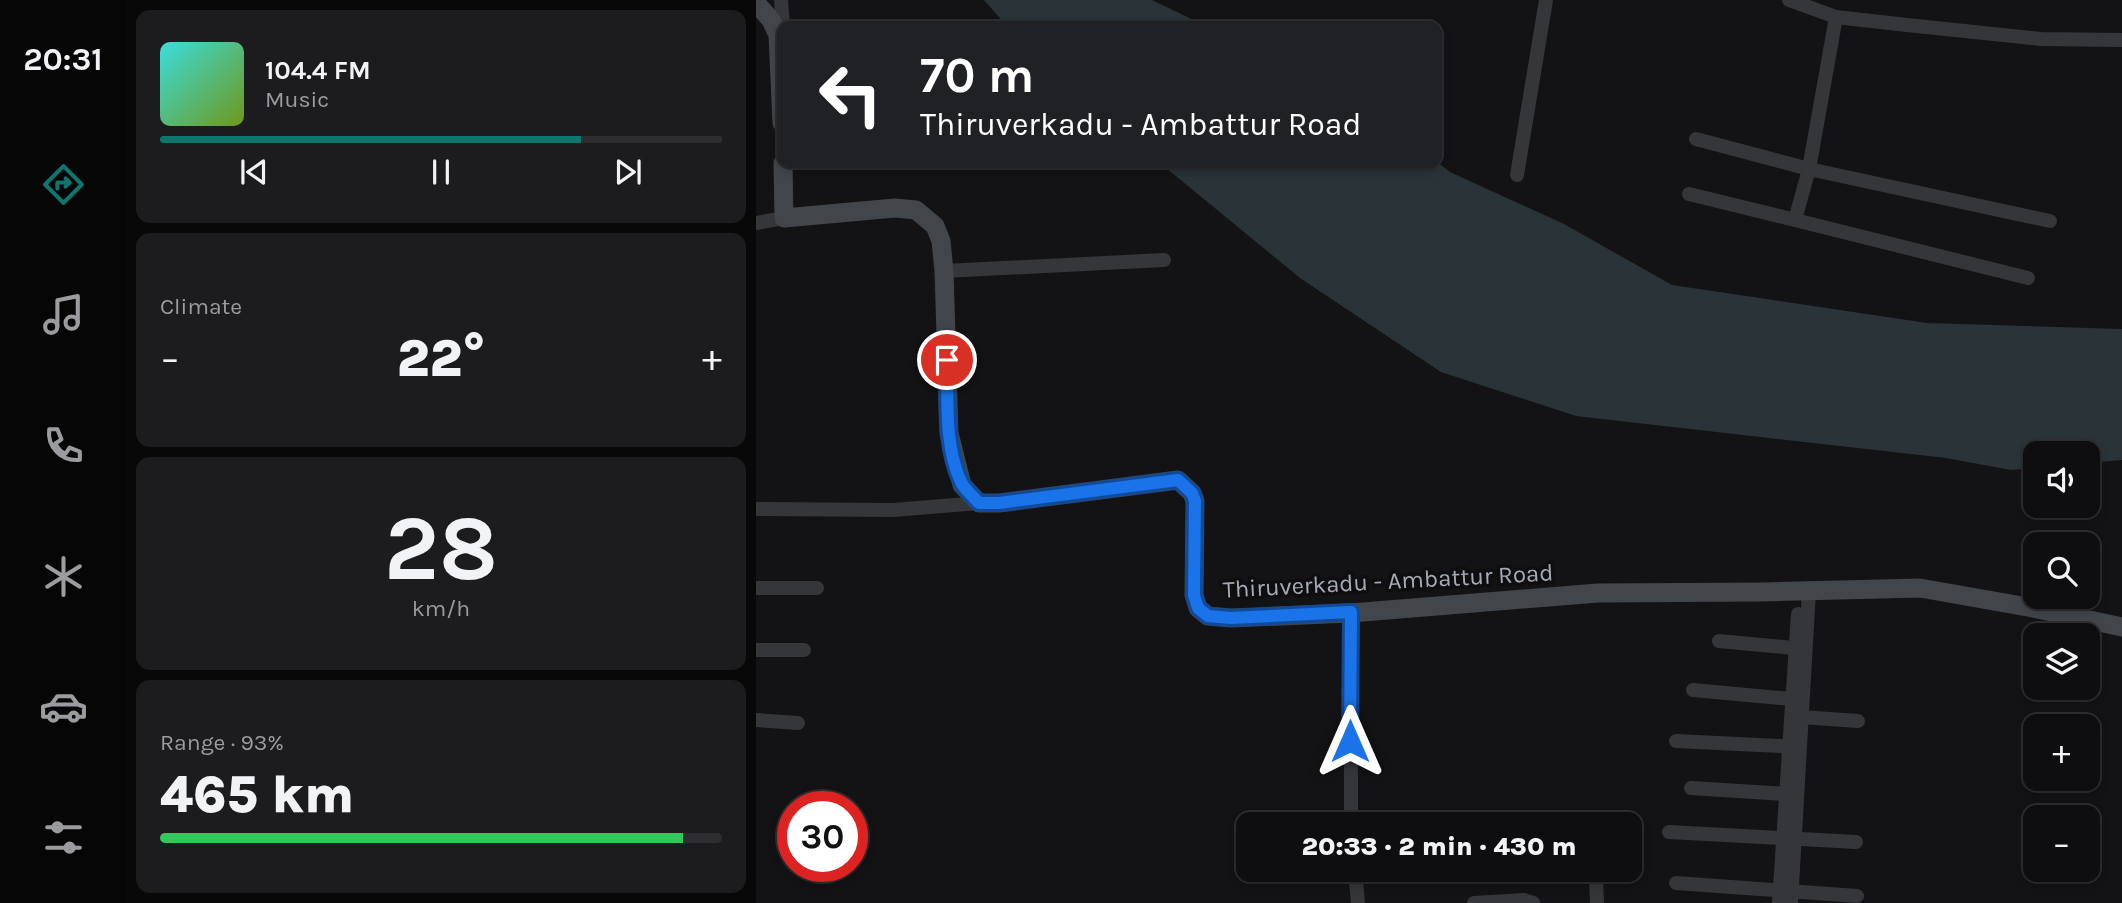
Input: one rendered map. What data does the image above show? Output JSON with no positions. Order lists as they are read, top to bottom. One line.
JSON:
{"streets":{"main road":["Thiruverkadu - Ambattur Road"]},"page":{"tabs":"20:31","turn":["70 m","Thiruverkadu - Ambattur Road"],"song":["104.4 FM","Music"],"tile":["Climate",["28","km/h"],["Range · 93%","465 km"]],"heat":["−","22°","+"],"map_buttons":["+","−"],"limit":"30","trip":"20:33 · 2 min · 430 m"}}
